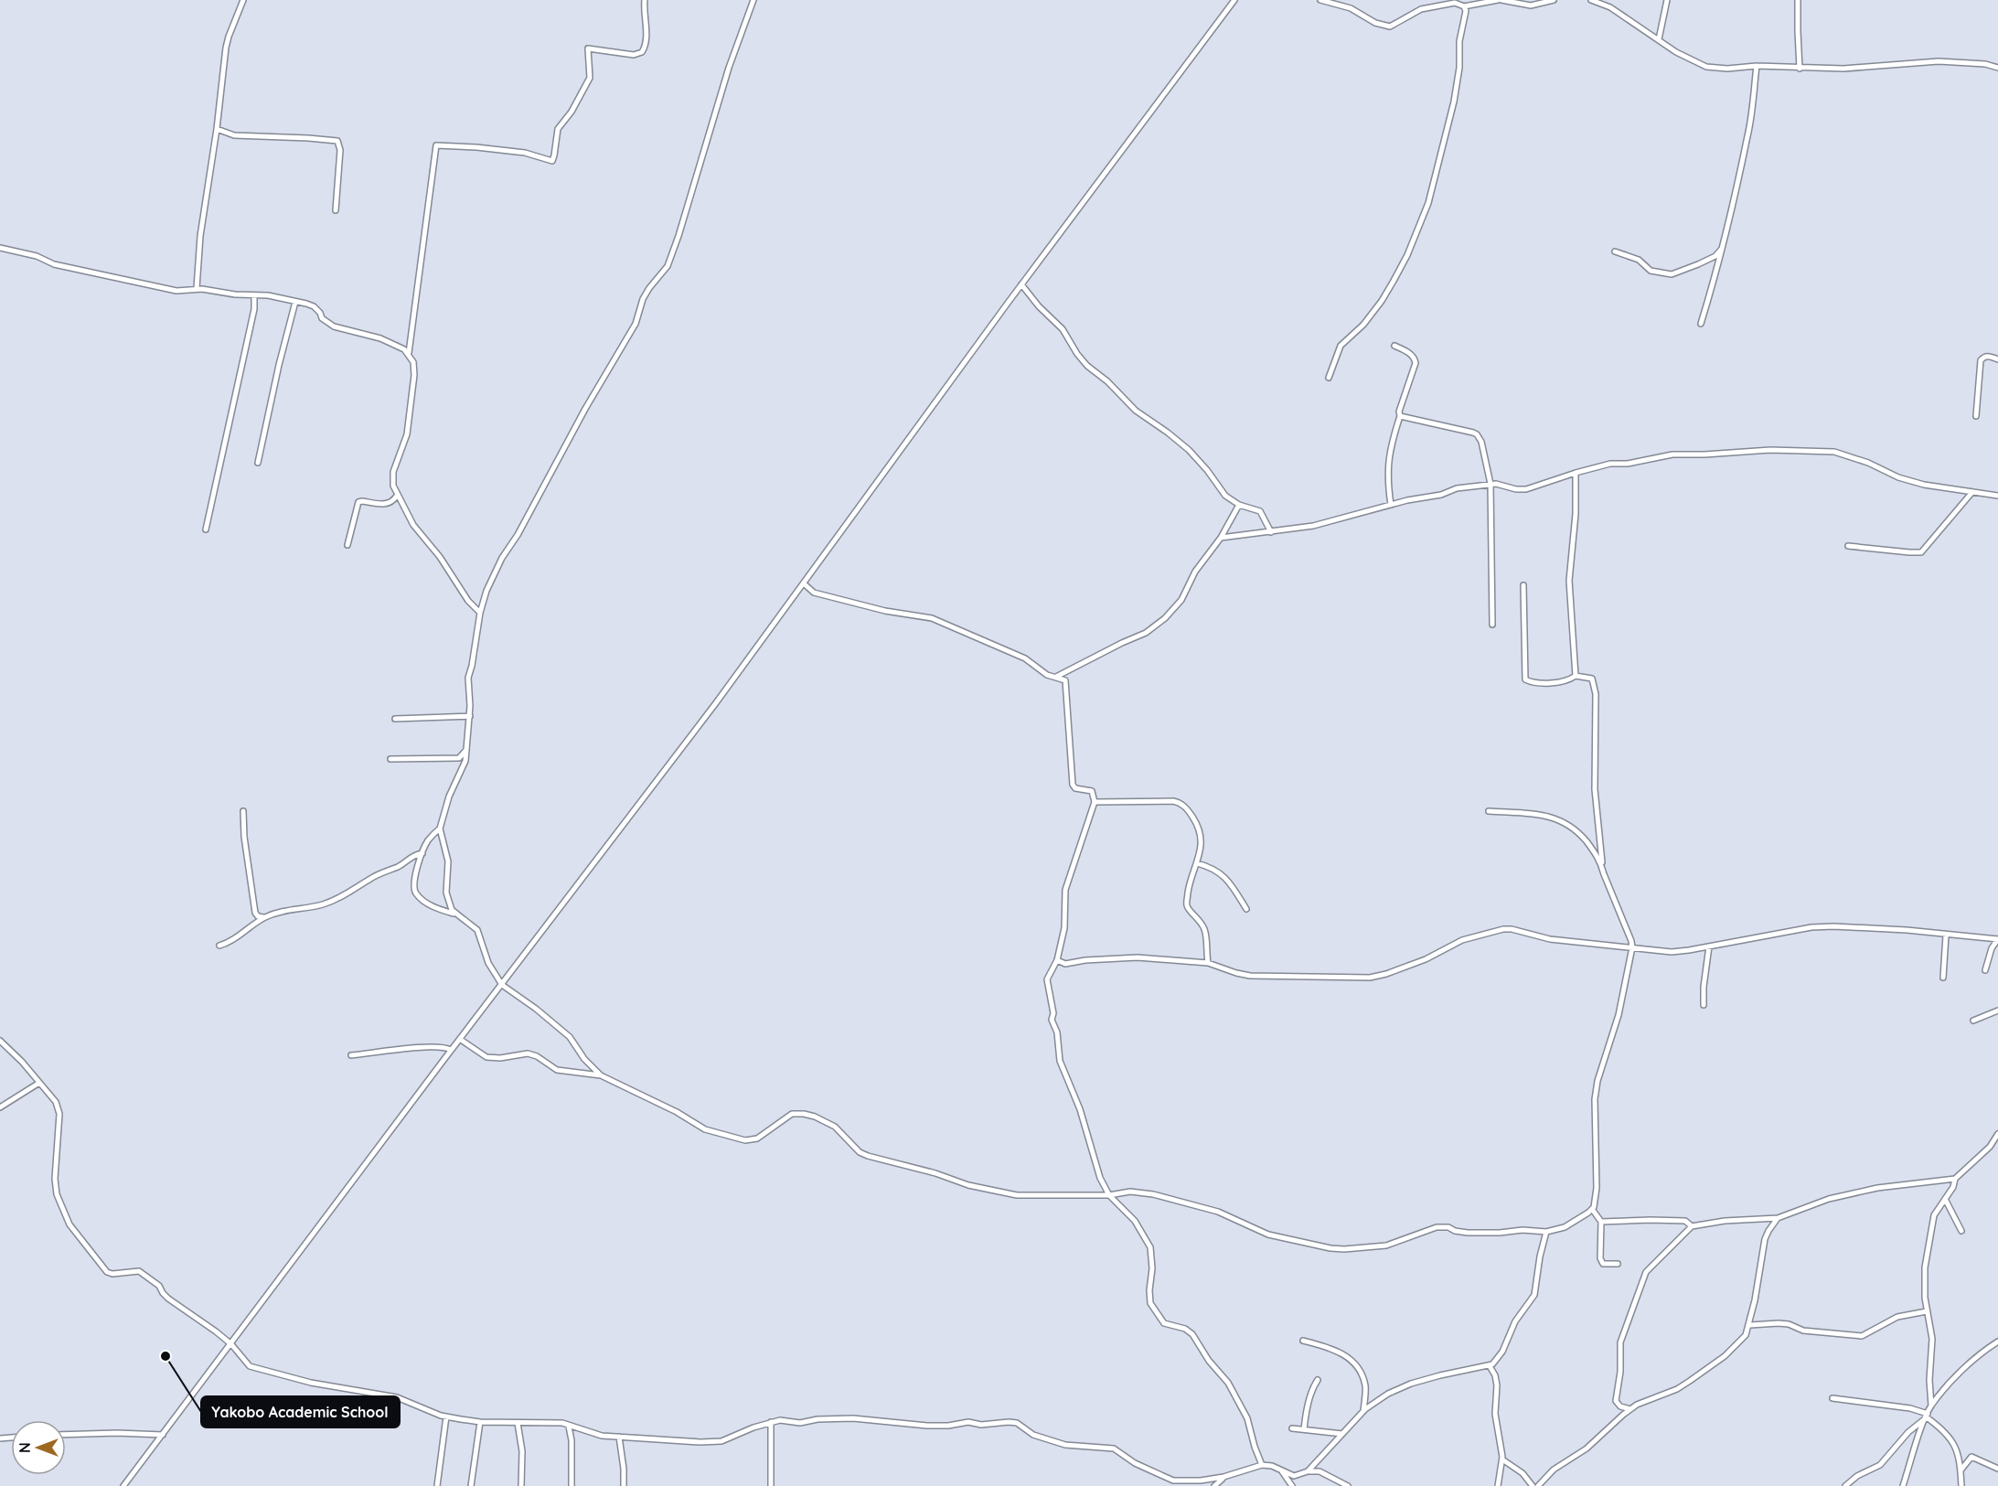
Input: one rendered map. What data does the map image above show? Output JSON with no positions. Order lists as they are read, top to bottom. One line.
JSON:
{"places":["Yakobo Academic School"],"north":"left"}
